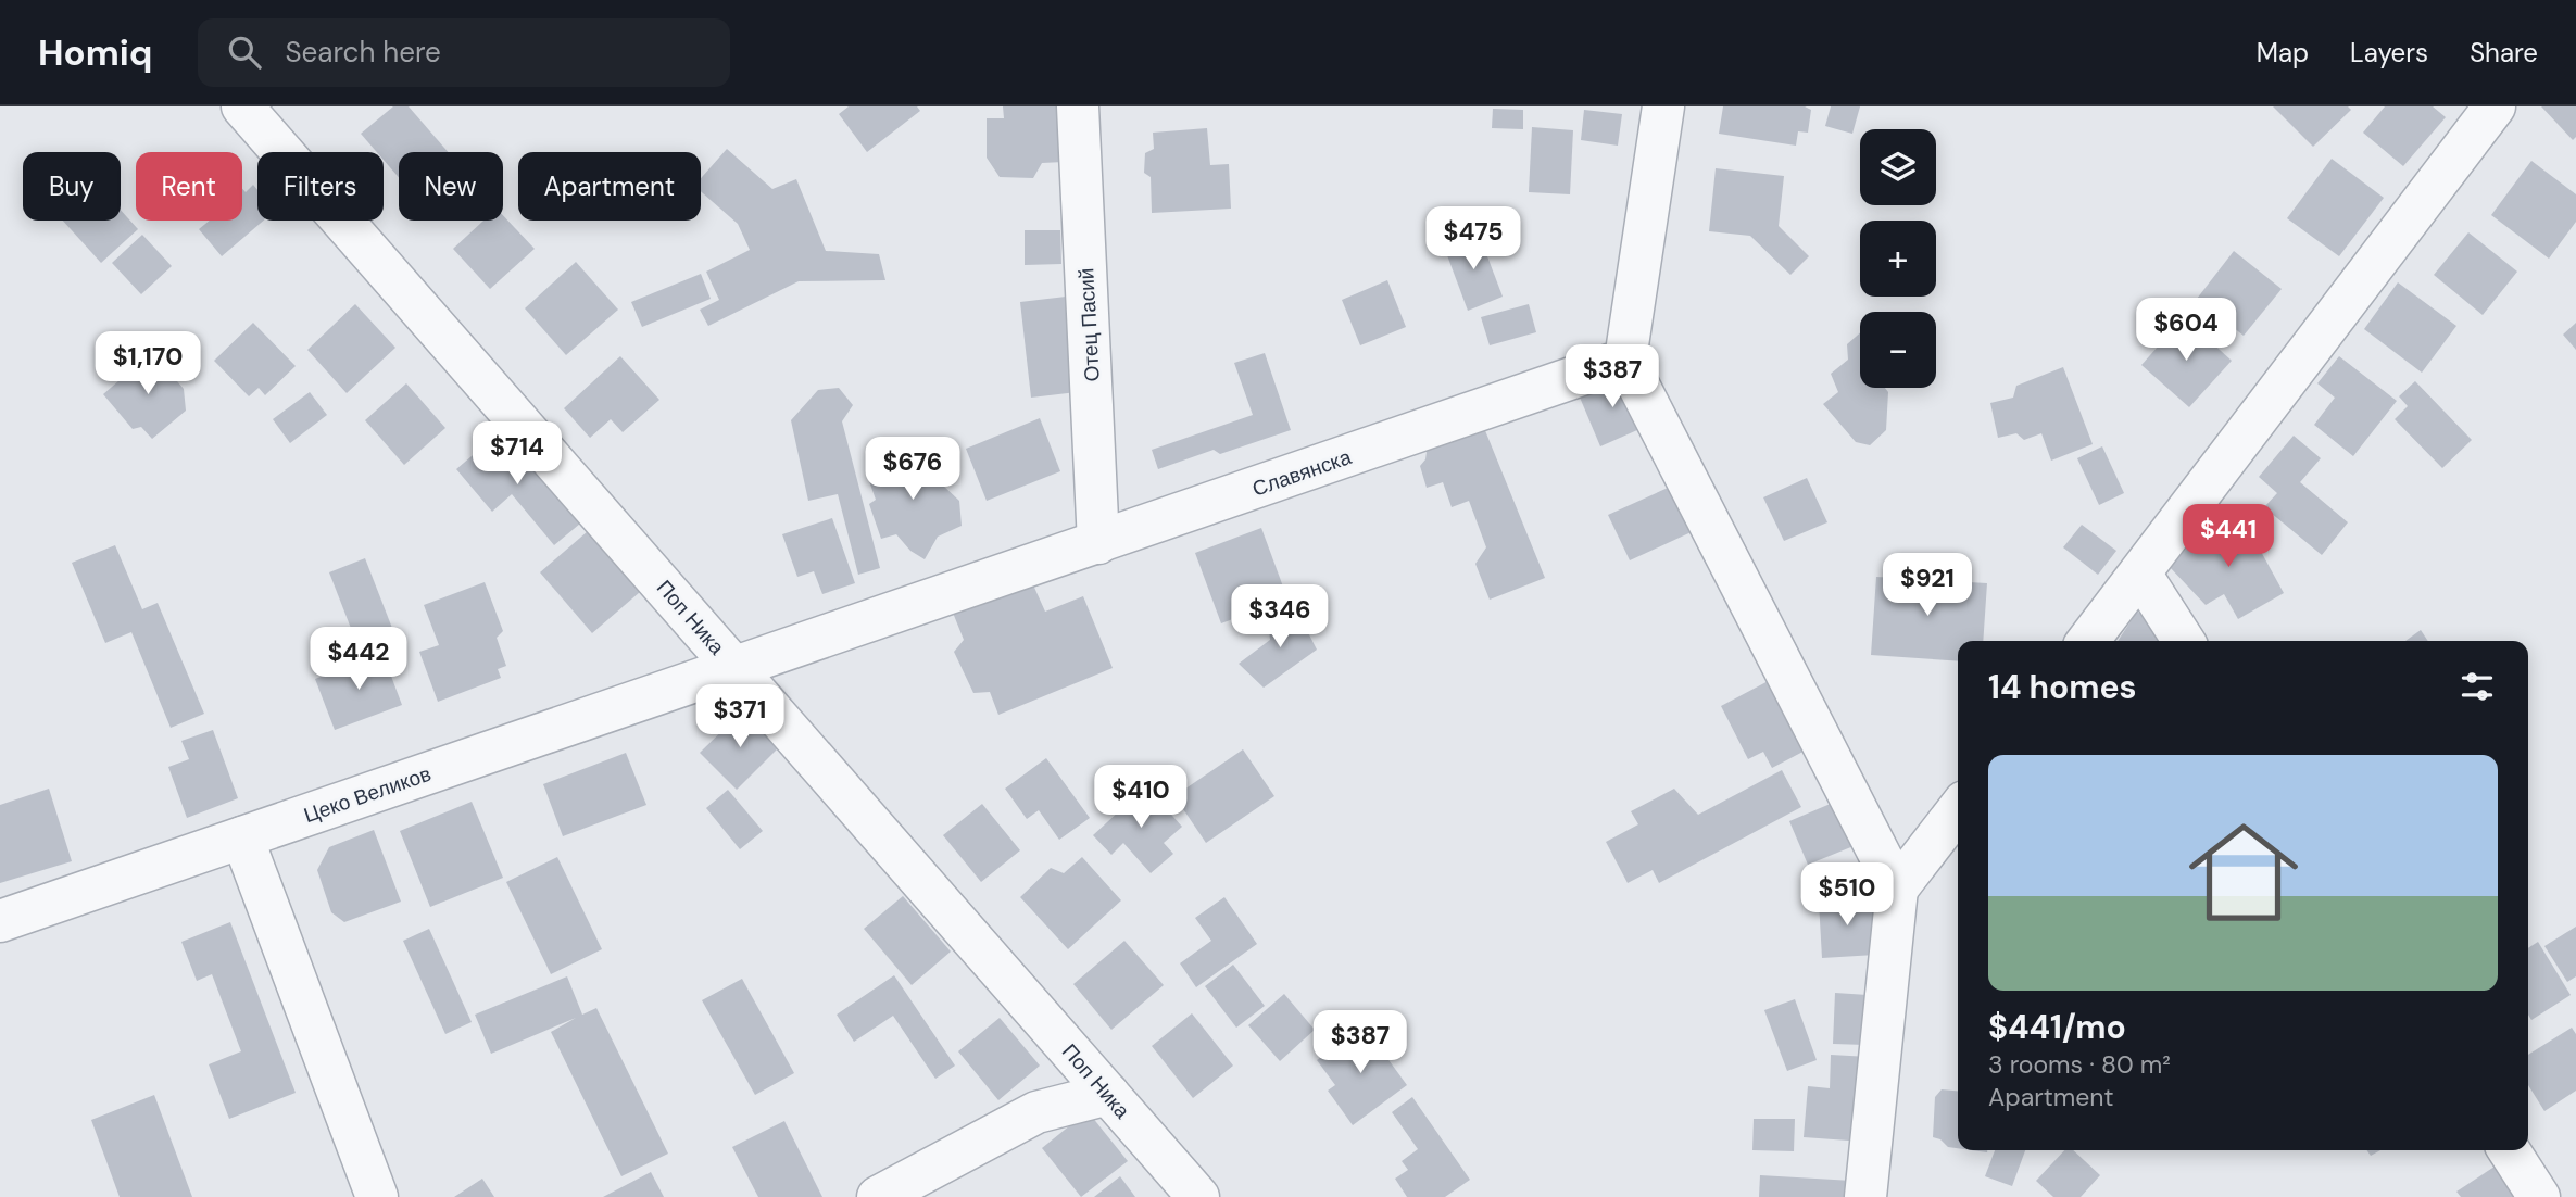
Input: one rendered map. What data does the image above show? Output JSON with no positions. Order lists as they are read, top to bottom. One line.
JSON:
{"streets":{"street":["Отец Пасий","Славянска","Поп Ника","Цеко Великов"]},"crossings":[["Отец Пасий","Славянска"],["Славянска","Поп Ника"],["Славянска","Цеко Великов"],["Поп Ника","Цеко Великов"]],"page":{"header":"Homiq","search":"Search here","nav":["Map","Layers","Share"],"map_buttons":["+","−"],"chip":["Buy","Rent","Filters","New","Apartment"],"price":["$475","$604","$1,170","$387","$714","$676","$441","$921","$346","$442","$371","$410","$510","$387"],"heading":"14 homes","list":[{"name":"$441/mo","note":"3 rooms · 80 m² · Apartment"}]}}
